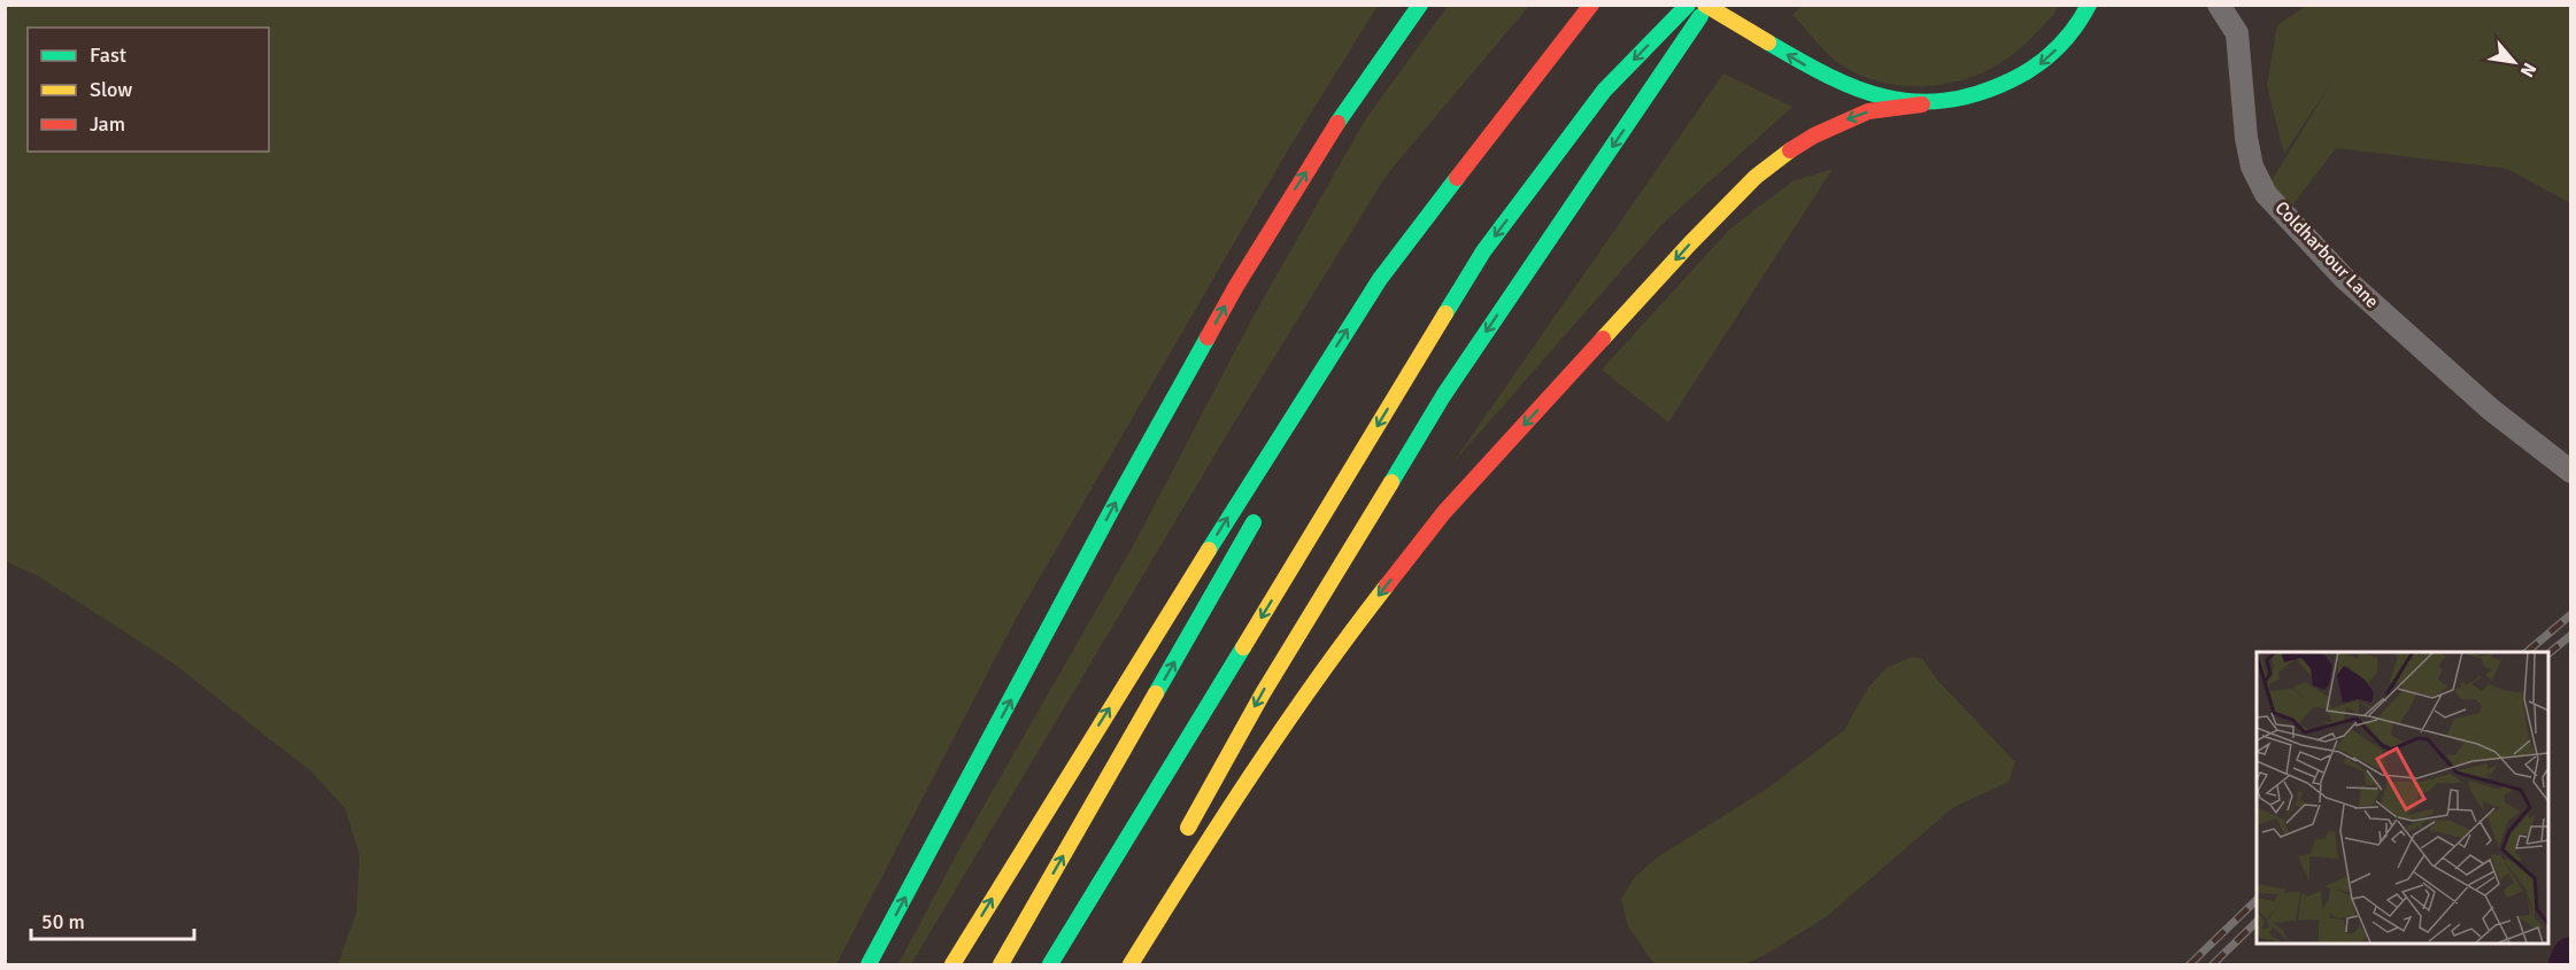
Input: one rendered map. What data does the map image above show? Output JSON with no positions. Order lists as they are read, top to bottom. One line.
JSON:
{"streets":{"street":["Coldharbour Lane"]},"legend":["Fast","Slow","Jam"],"scale_bar":"50 m","north":"bottom right"}
